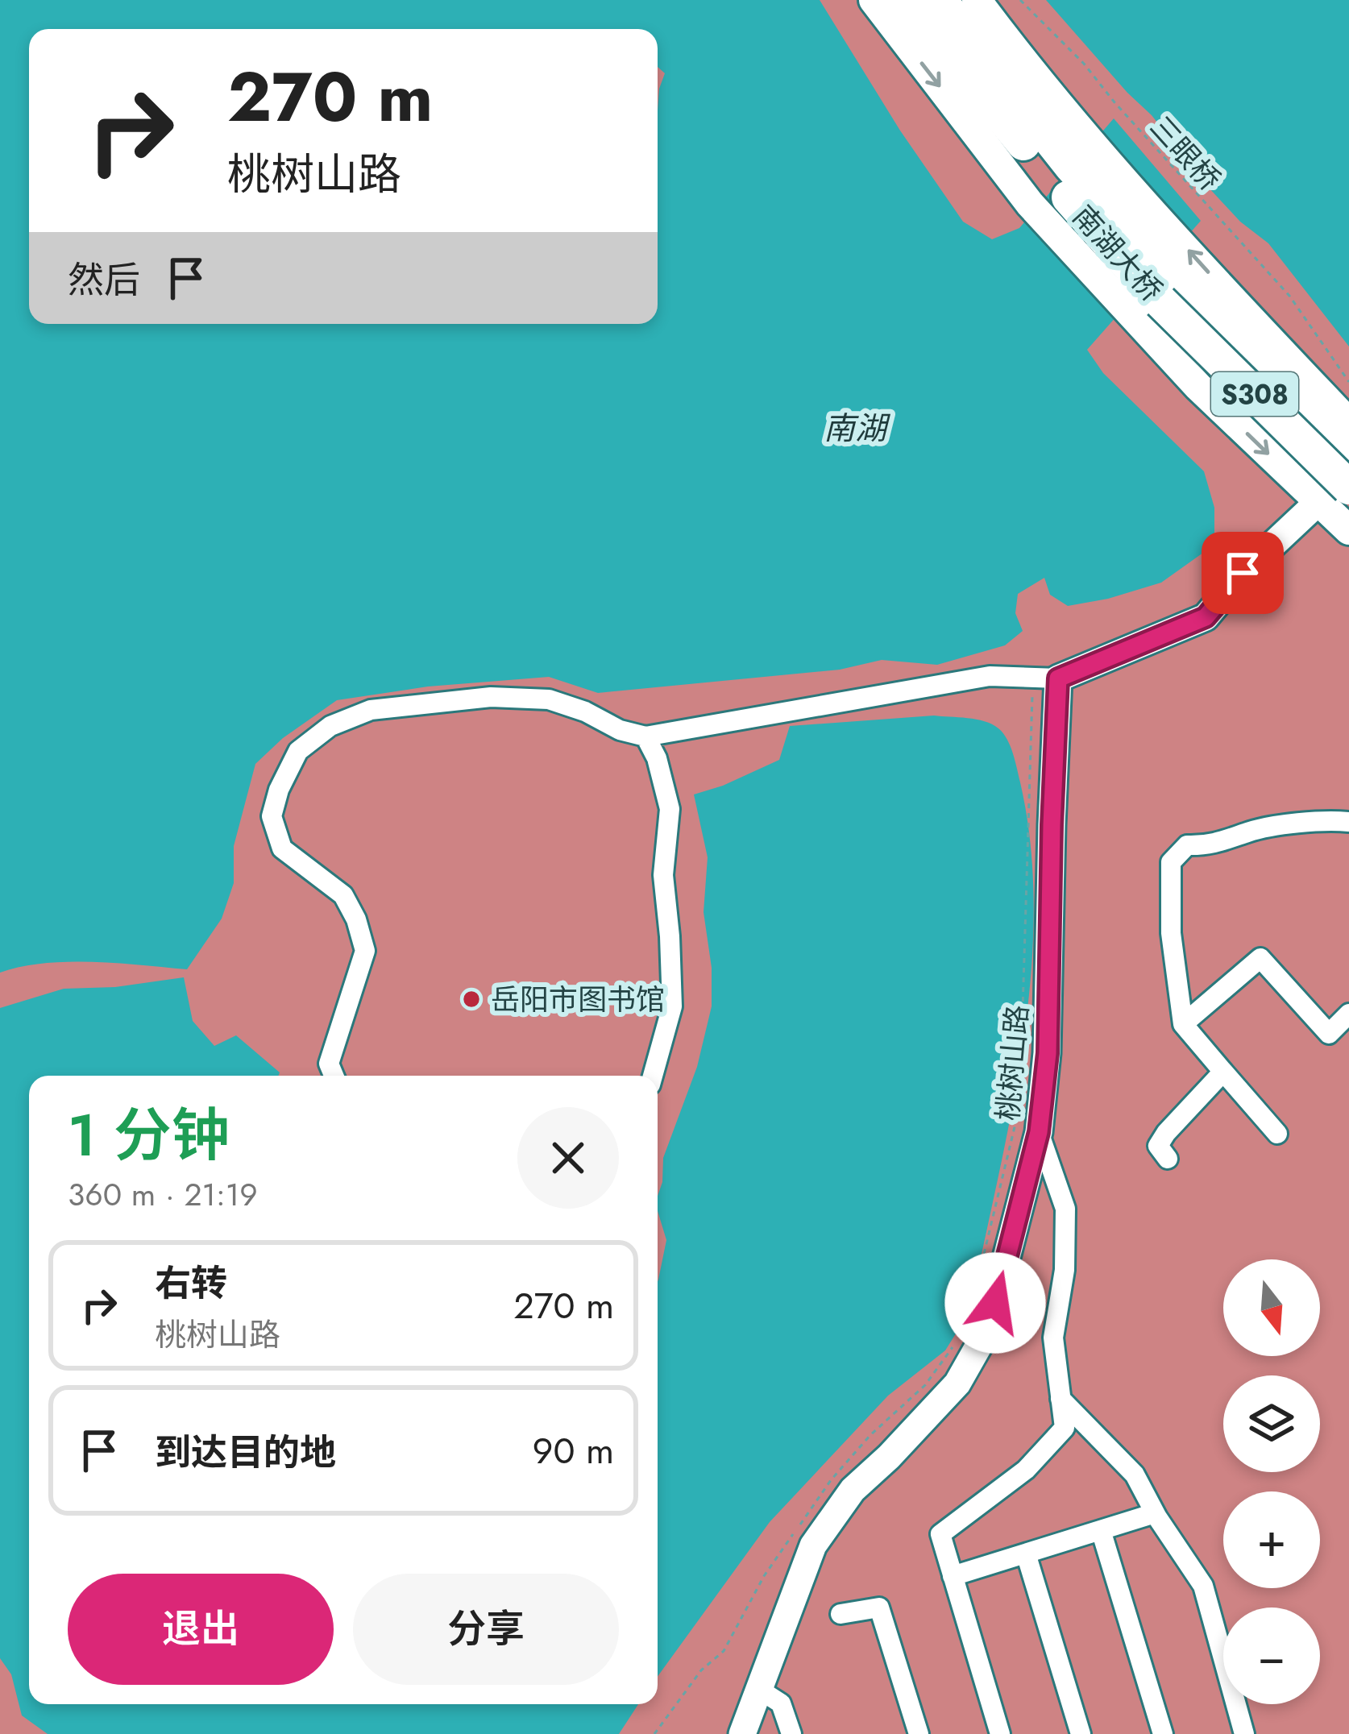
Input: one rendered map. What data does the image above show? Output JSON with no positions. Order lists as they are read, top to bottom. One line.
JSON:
{"streets":{"highway":["南湖大桥","S308"],"street":["桃树山路"],"path":["三眼桥"]},"water":["南湖"],"places":["岳阳市图书馆"],"north":"bottom","page":{"turn":["270 m","桃树山路"],"then":"然后","heading":["1 分钟","360 m · 21:19"],"list":[{"name":"右转","note":"桃树山路","value":"270 m"},{"name":"到达目的地","value":"90 m"}],"map_buttons":["+","−"],"buttons":["退出","分享"]}}
